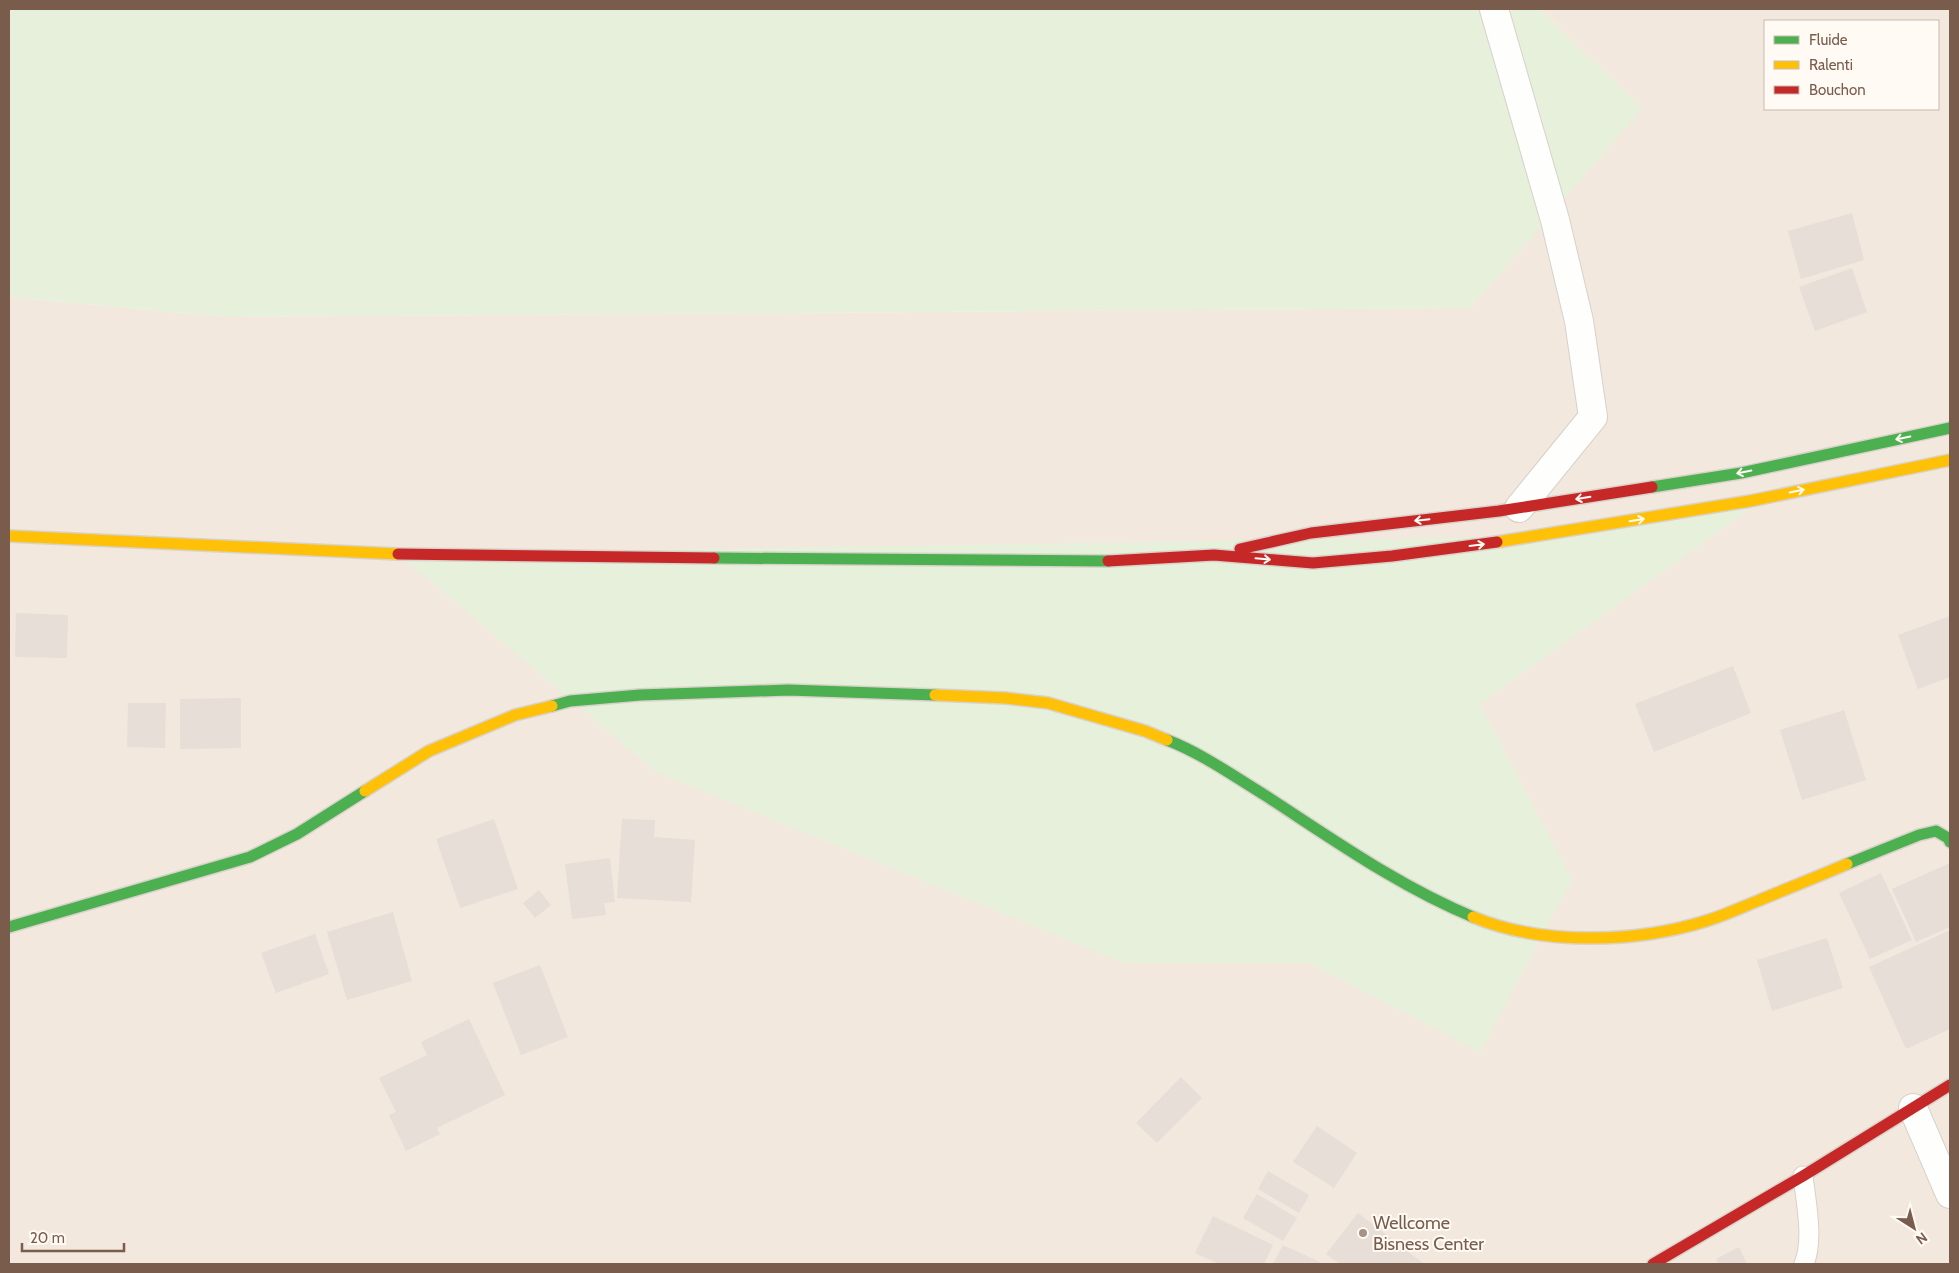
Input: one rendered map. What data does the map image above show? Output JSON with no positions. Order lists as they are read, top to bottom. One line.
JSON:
{"places":["Wellcome Bisness Center"],"legend":["Fluide","Ralenti","Bouchon"],"scale_bar":"20 m","north":"bottom right"}
